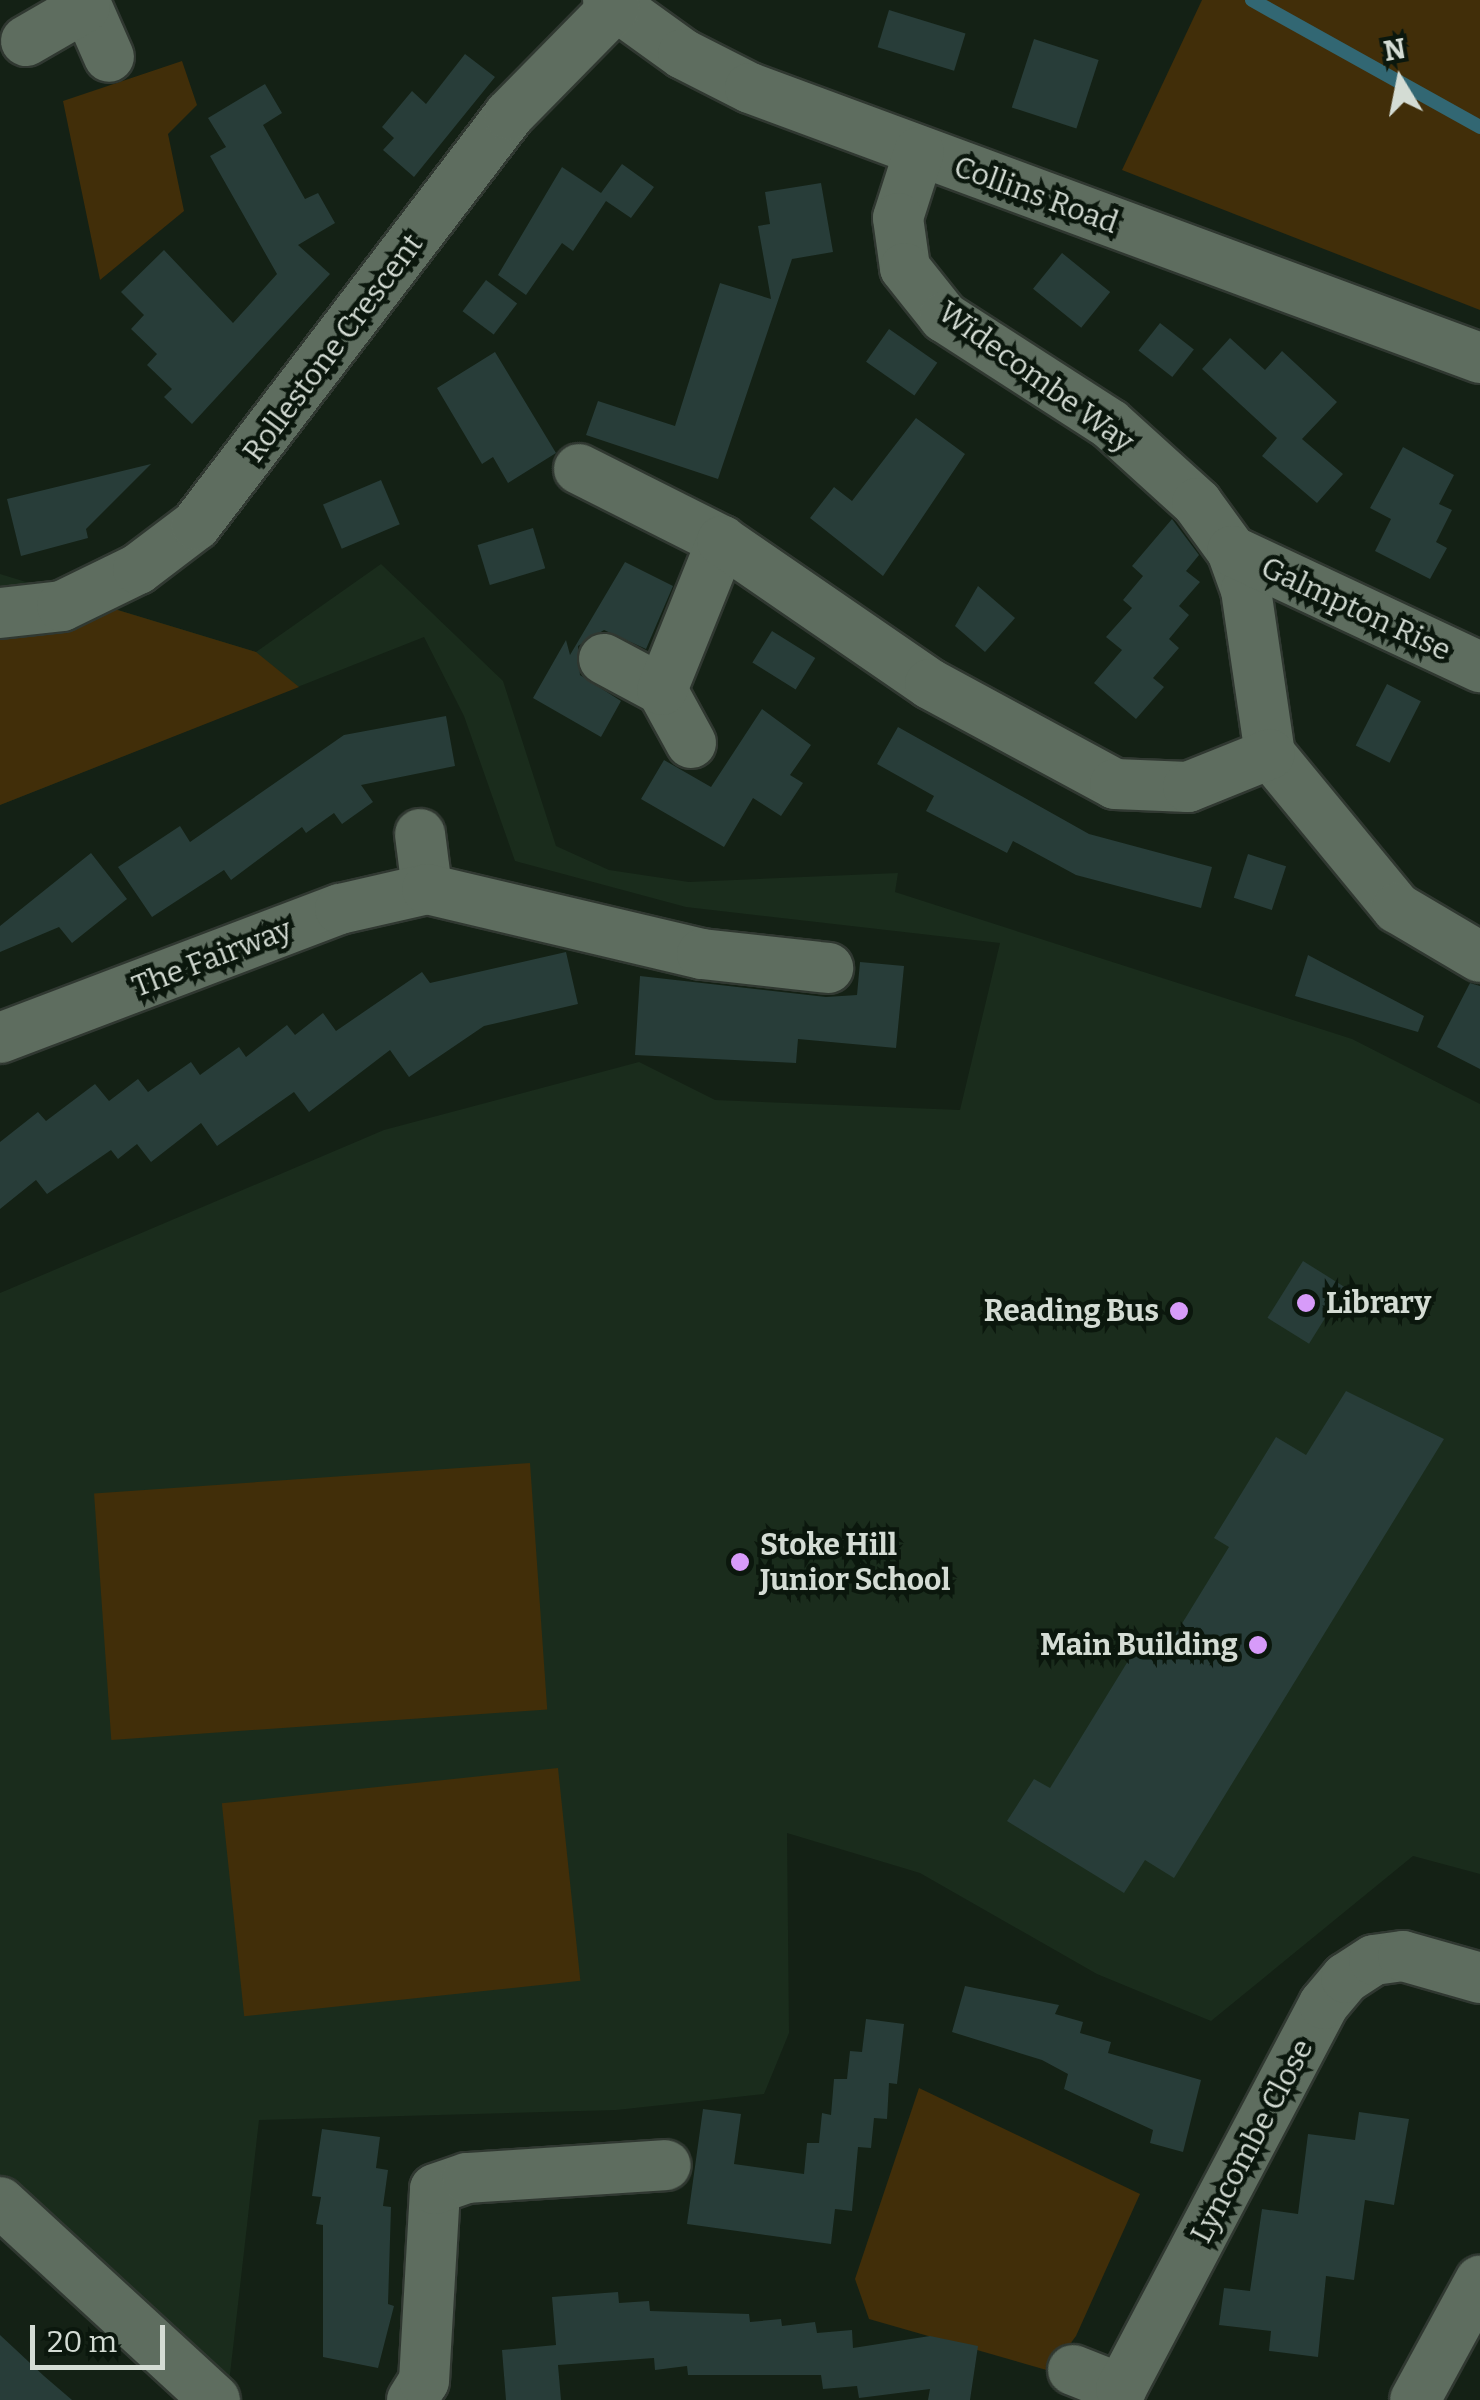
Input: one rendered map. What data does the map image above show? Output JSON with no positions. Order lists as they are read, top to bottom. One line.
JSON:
{"streets":{"street":["Collins Road","Rollestone Crescent","Widecombe Way","Galmpton Rise","The Fairway","Lyncombe Close"]},"crossings":[["Collins Road","Rollestone Crescent"],["Collins Road","Widecombe Way"],["Widecombe Way","Galmpton Rise"]],"places":["Library","Reading Bus","Stoke Hill Junior School","Main Building"],"scale_bar":"20 m","north":"top"}
